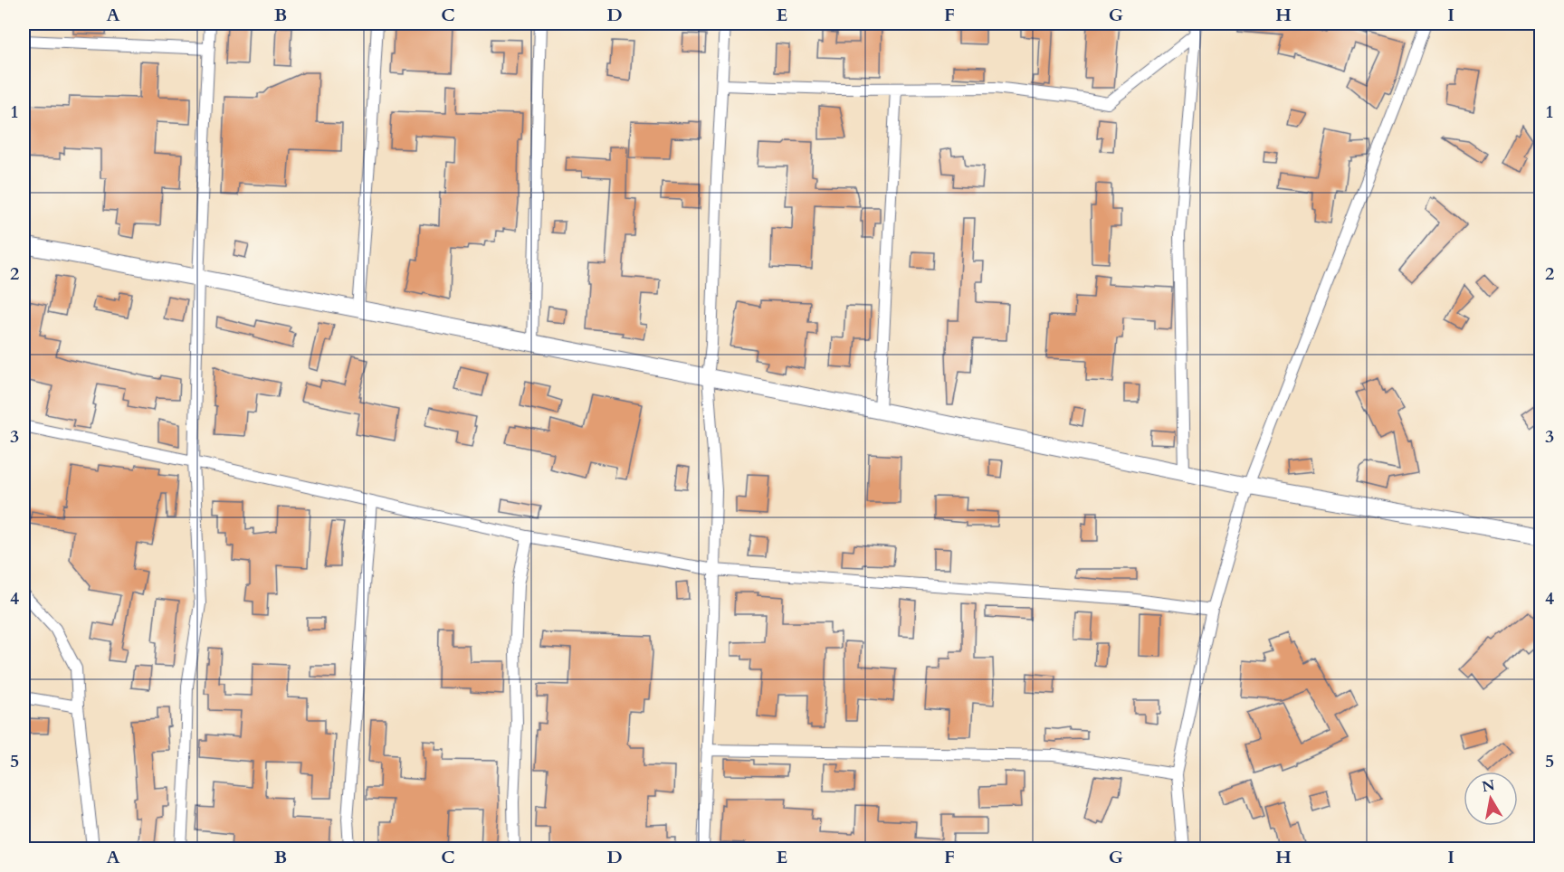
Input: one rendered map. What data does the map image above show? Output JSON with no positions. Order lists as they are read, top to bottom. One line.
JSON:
{"north":"top","grid":{"columns":["A","B","C","D","E","F","G","H","I"],"rows":["1","2","3","4","5"]}}
